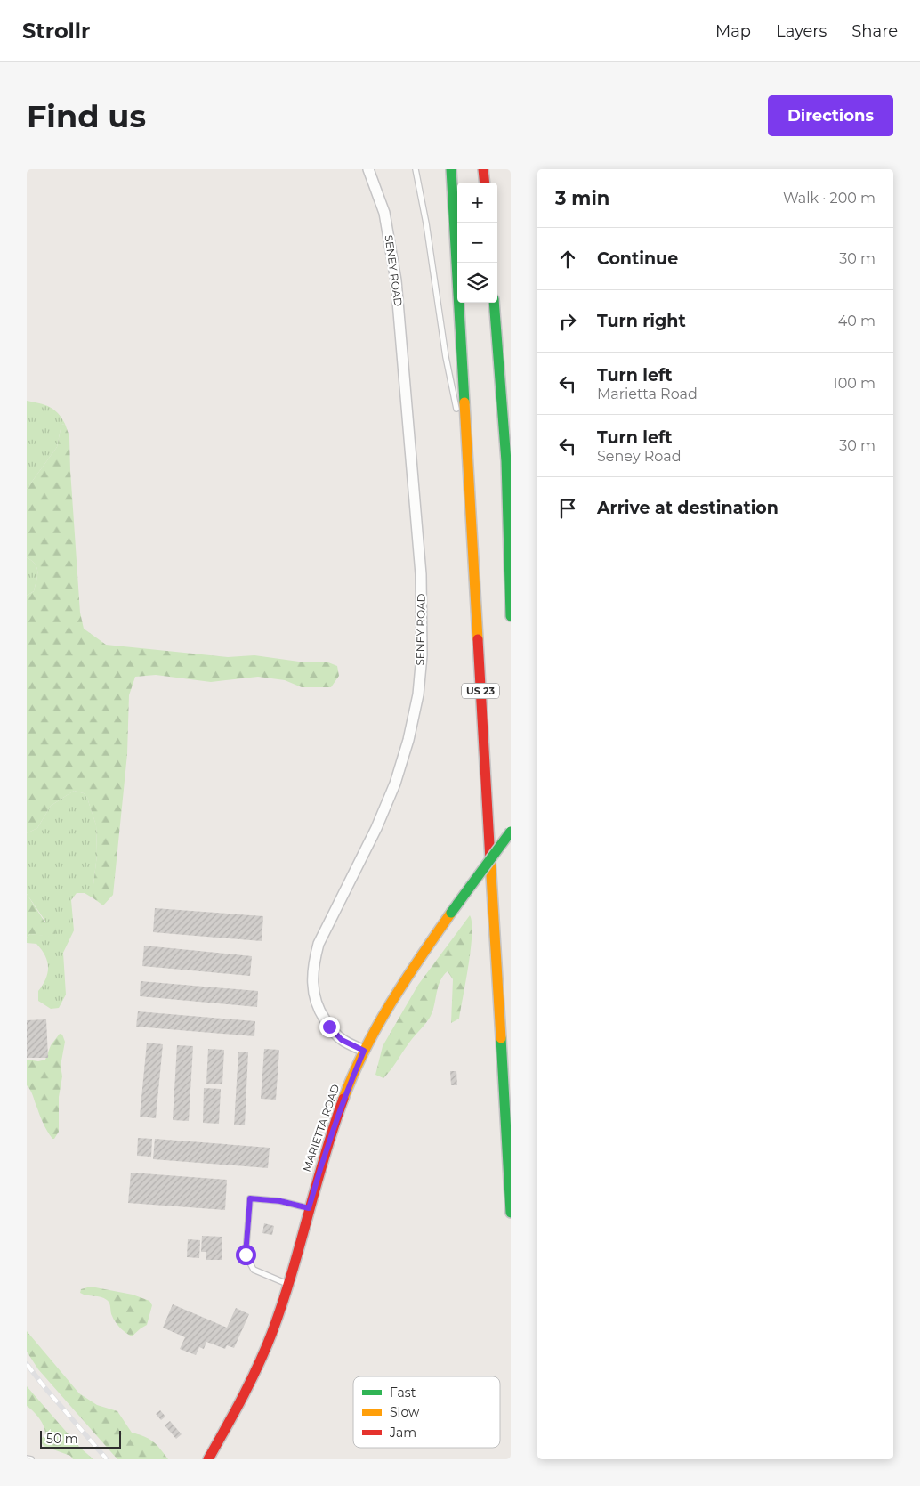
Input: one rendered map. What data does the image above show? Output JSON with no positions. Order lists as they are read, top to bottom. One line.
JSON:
{"streets":{"main road":["US 23","MARIETTA ROAD"],"street":["SENEY ROAD"]},"crossings":[["SENEY ROAD","MARIETTA ROAD"]],"legend":["Fast","Slow","Jam"],"scale_bar":"50 m","page":{"header":"Strollr","nav":["Map","Layers","Share"],"buttons":"Directions","title":"Find us","heading":["3 min","Walk · 200 m"],"map_buttons":["+","−"],"list":[["Continue","30 m"],["Turn right","40 m"],["Turn left","Marietta Road","100 m"],["Turn left","Seney Road","30 m"],"Arrive at destination"],"scale":"50 m"}}
